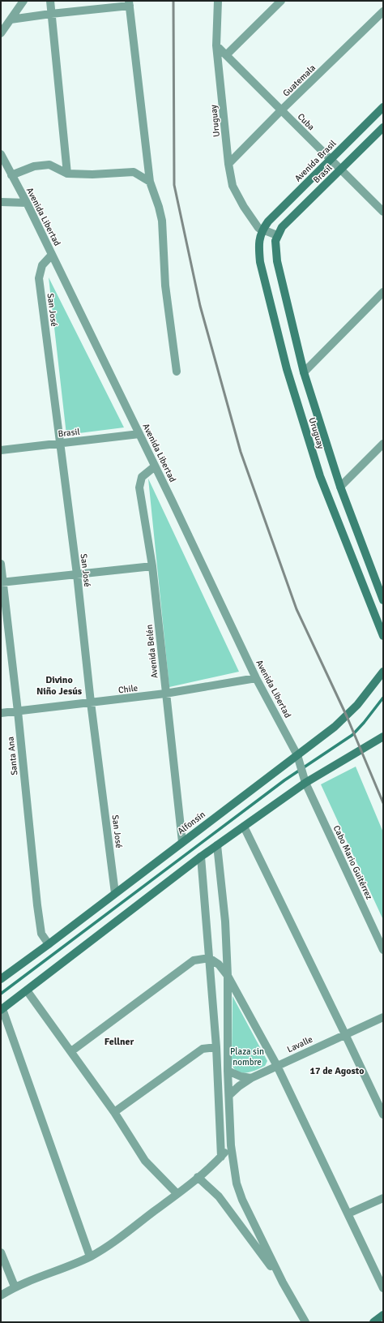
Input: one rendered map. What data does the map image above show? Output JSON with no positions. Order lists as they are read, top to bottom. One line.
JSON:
{"streets":{"street":["Guatemala","Uruguay","Cuba","Avenida Brasil","Brasil","Avenida Libertad","San José","Avenida Belén","Chile","Santa Ana","Alfonsín","Cabo Mario Guitérrez","Lavalle"]},"crossings":[["Guatemala","Uruguay"],["Guatemala","Cuba"],["Uruguay","Cuba"],["Uruguay","Avenida Brasil"],["Uruguay","Brasil"],["Cuba","Avenida Brasil"],["Cuba","Brasil"],["Brasil","Avenida Libertad"],["Brasil","San José"],["Avenida Libertad","San José"],["Avenida Libertad","Avenida Belén"],["Avenida Libertad","Chile"],["Avenida Libertad","Alfonsín"],["Avenida Libertad","Cabo Mario Guitérrez"],["San José","Chile"],["San José","Alfonsín"],["Avenida Belén","Chile"],["Avenida Belén","Alfonsín"],["Chile","Santa Ana"],["Santa Ana","Alfonsín"]],"districts":["Divino Niño Jesús","Fellner","17 de Agosto"],"parks":["Plaza sin nombre"]}
